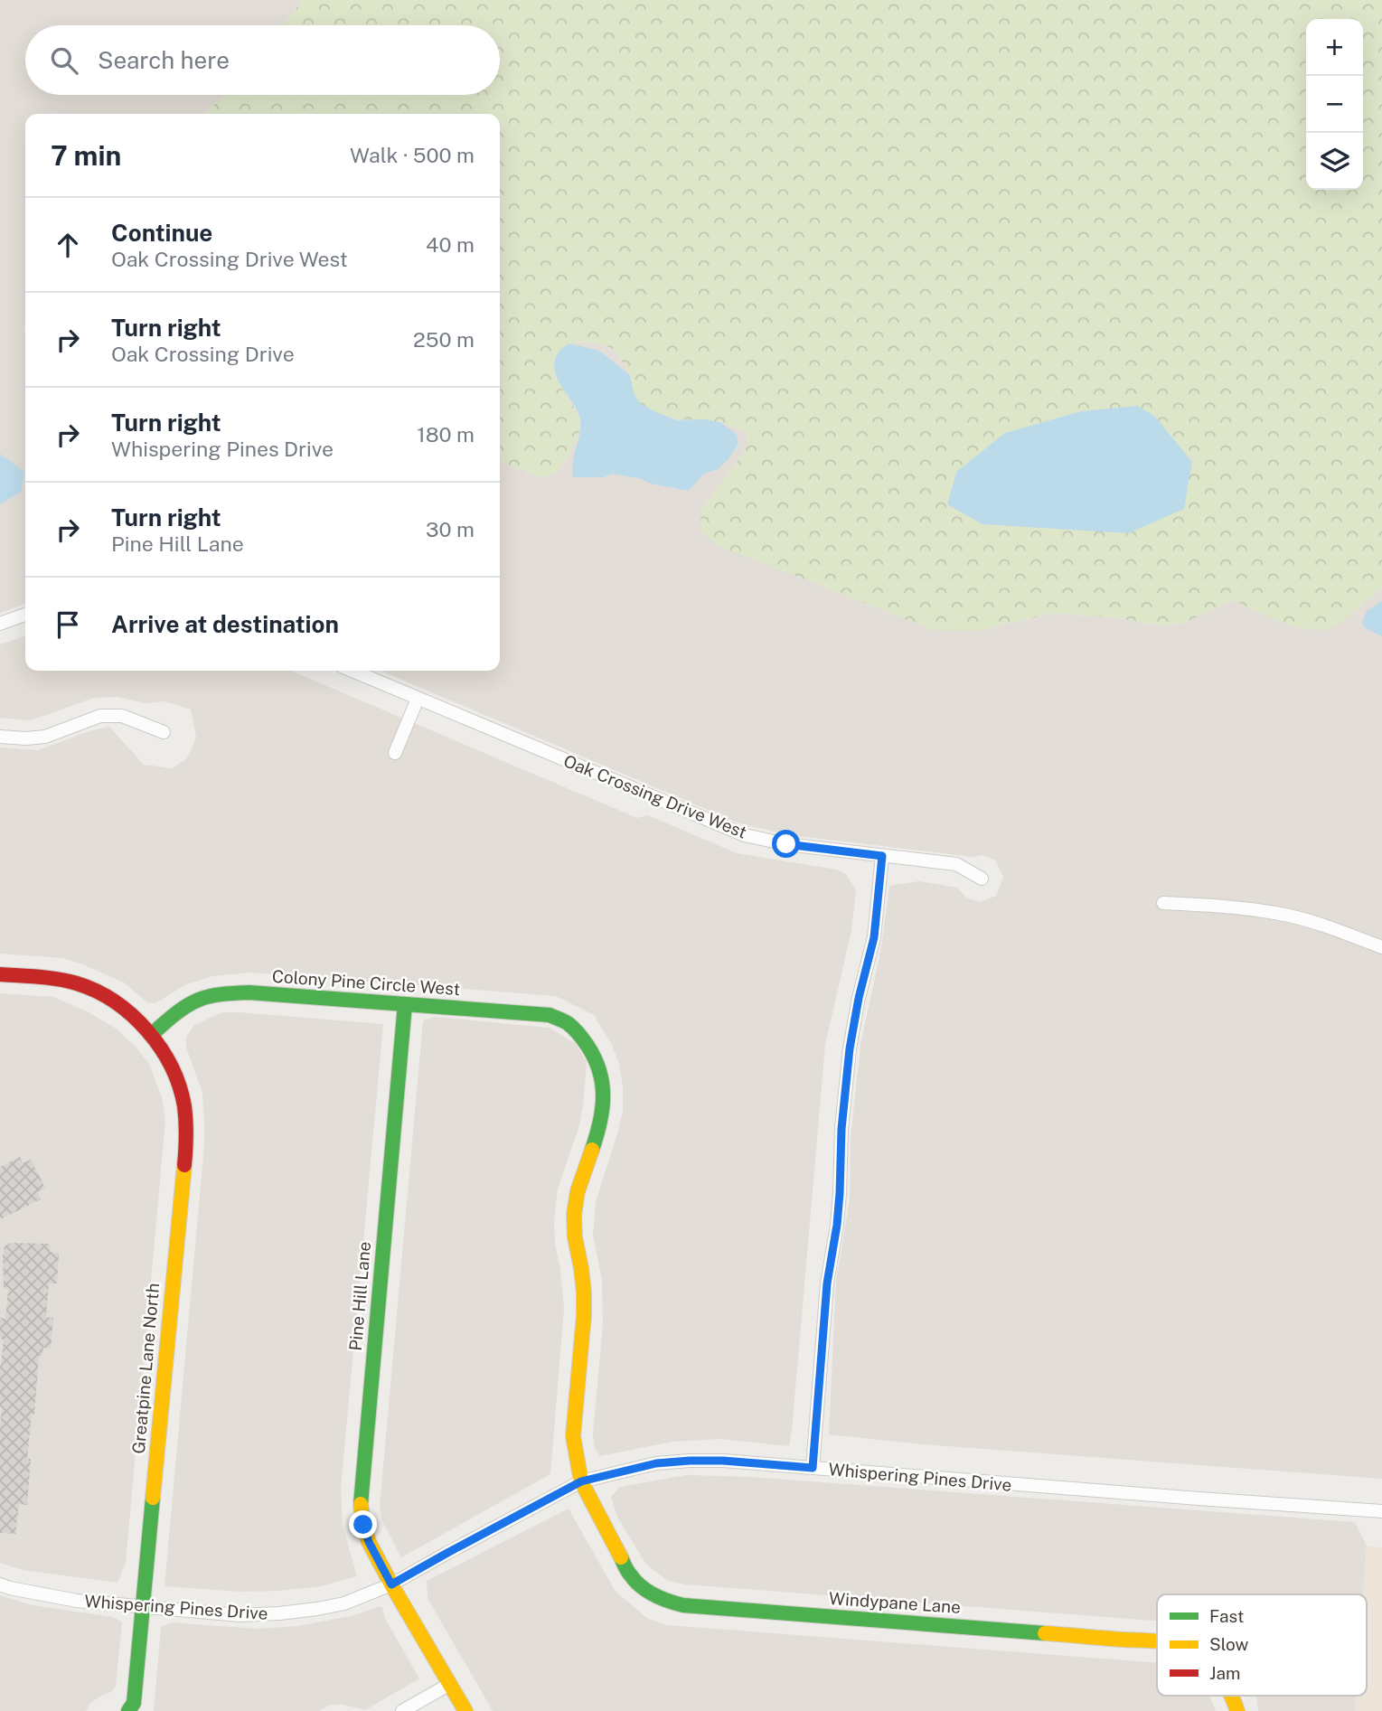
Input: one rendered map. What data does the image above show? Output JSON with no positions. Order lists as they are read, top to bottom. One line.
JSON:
{"streets":{"street":["Oak Crossing Drive West","Colony Pine Circle West","Pine Hill Lane","Greatpine Lane North","Whispering Pines Drive","Windypane Lane"]},"crossings":[["Colony Pine Circle West","Pine Hill Lane"],["Colony Pine Circle West","Greatpine Lane North"],["Colony Pine Circle West","Windypane Lane"],["Pine Hill Lane","Whispering Pines Drive"],["Greatpine Lane North","Whispering Pines Drive"],["Whispering Pines Drive","Windypane Lane"]],"legend":["Fast","Slow","Jam"],"page":{"map_buttons":["+","−"],"search":"Search here","heading":["7 min","Walk · 500 m"],"list":[["Continue","Oak Crossing Drive West","40 m"],["Turn right","Oak Crossing Drive","250 m"],["Turn right","Whispering Pines Drive","180 m"],["Turn right","Pine Hill Lane","30 m"],"Arrive at destination"]}}
